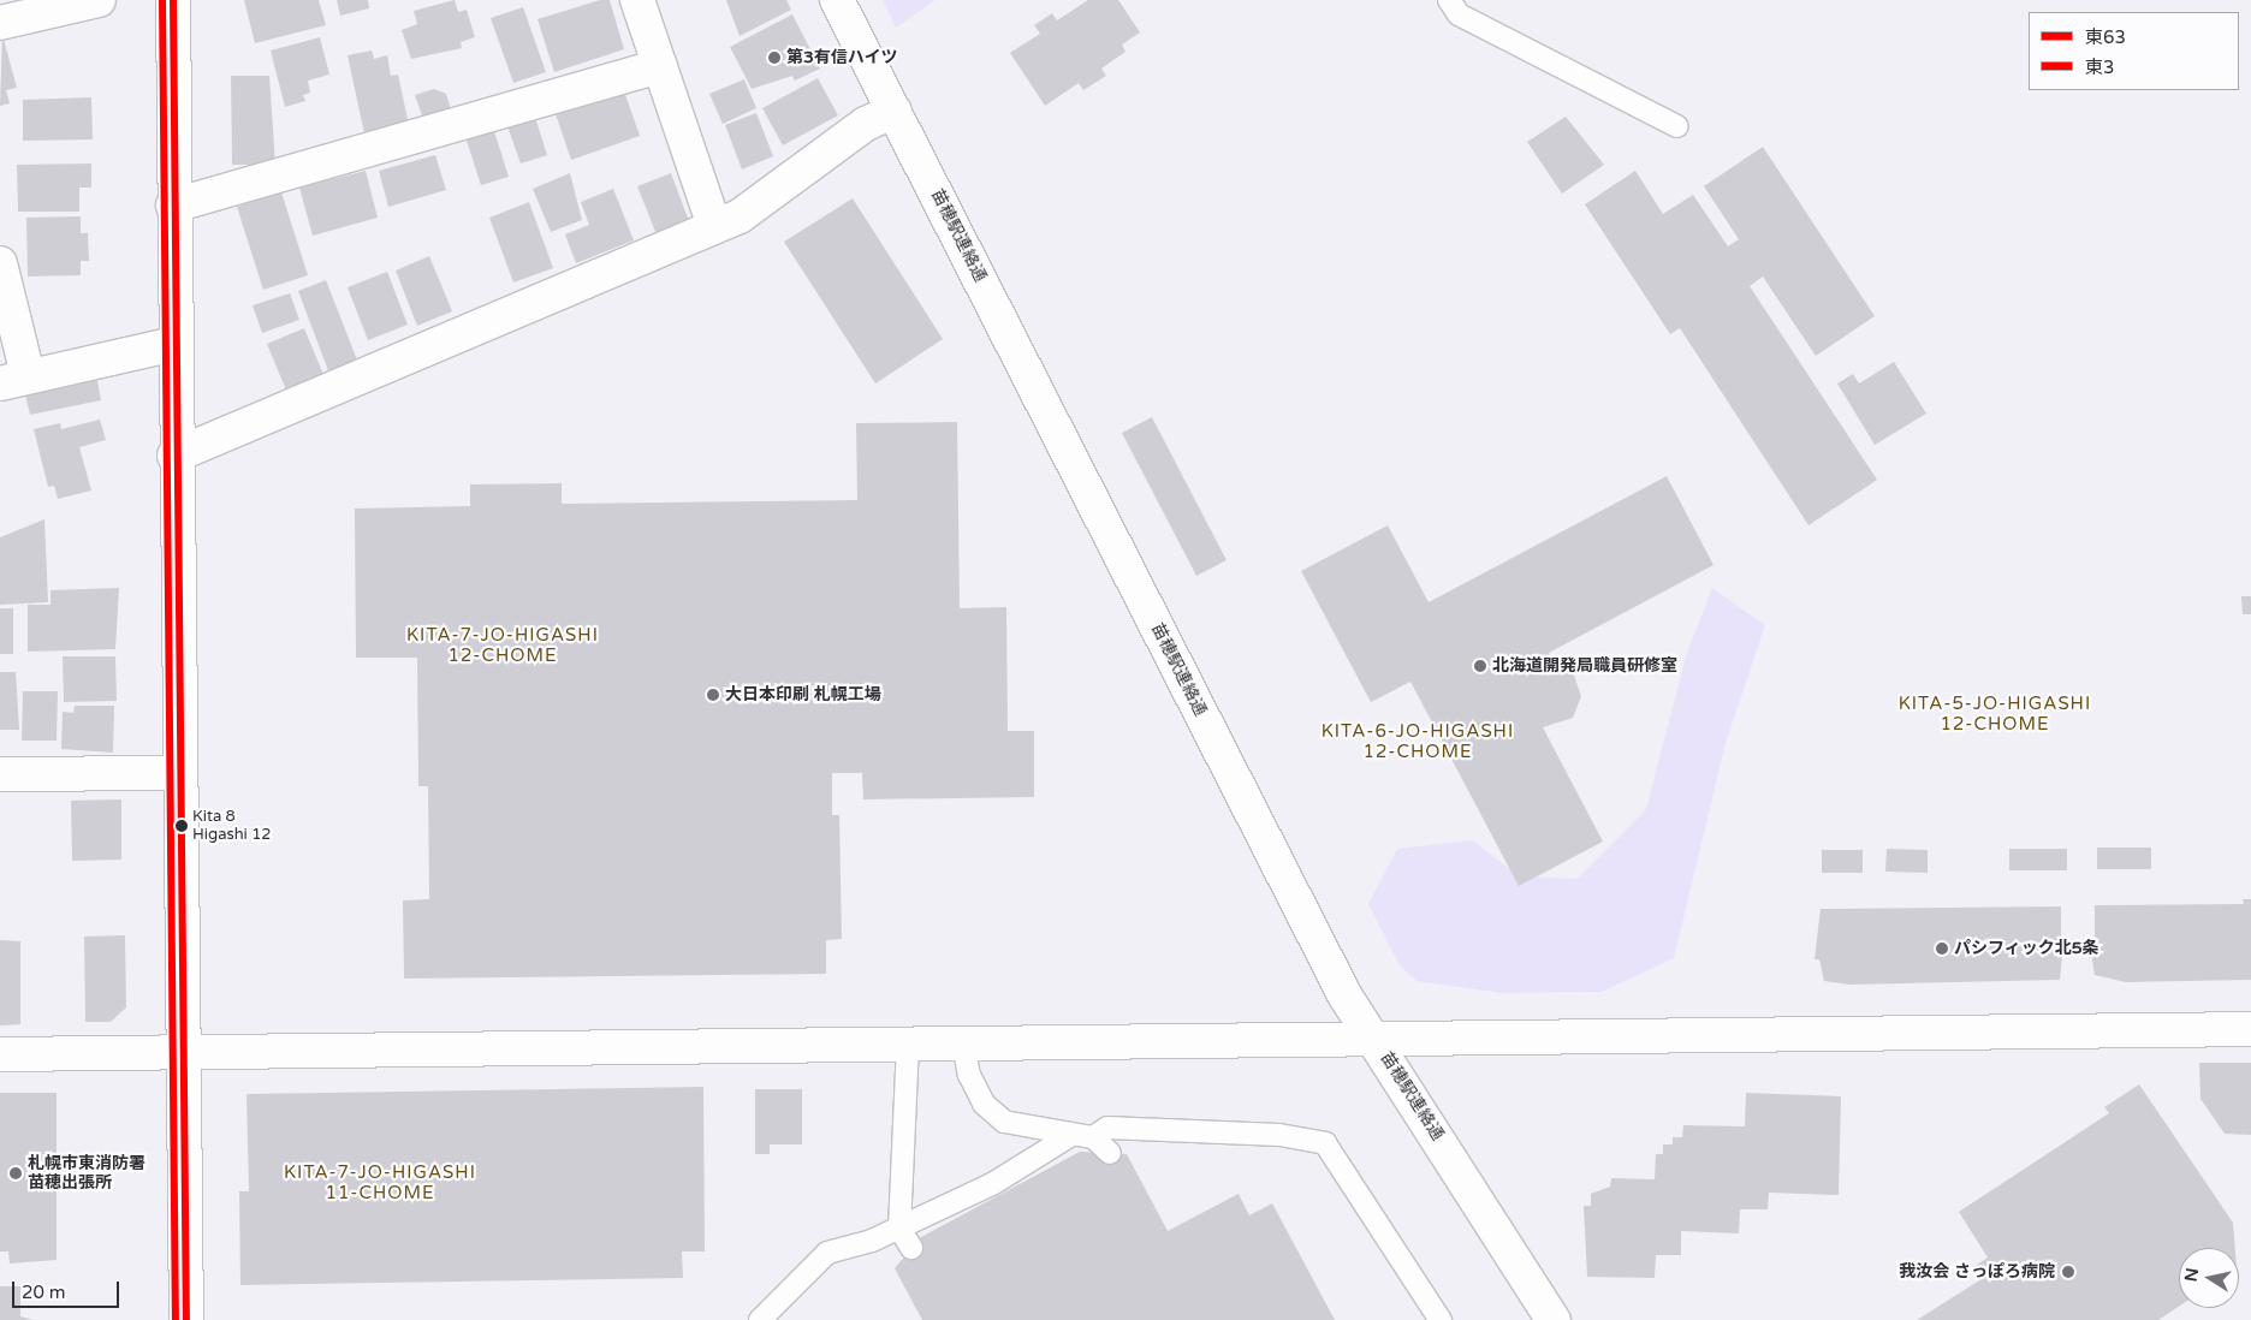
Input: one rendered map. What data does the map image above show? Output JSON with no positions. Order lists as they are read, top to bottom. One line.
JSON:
{"streets":{"street":["苗穂駅連絡通"]},"districts":["KITA-7-JO-HIGASHI 12-CHOME","KITA-5-JO-HIGASHI 12-CHOME","KITA-6-JO-HIGASHI 12-CHOME","KITA-7-JO-HIGASHI 11-CHOME"],"places":["第3有信ハイツ","北海道開発局職員研修室","大日本印刷 札幌工場","Kita 8 Higashi 12","パシフィック北5条","札幌市東消防署 苗穂出張所","我汝会 さっぽろ病院"],"lines":["transit line 東63","transit line 東3"],"legend":["東63","東3"],"scale_bar":"20 m","north":"left"}
